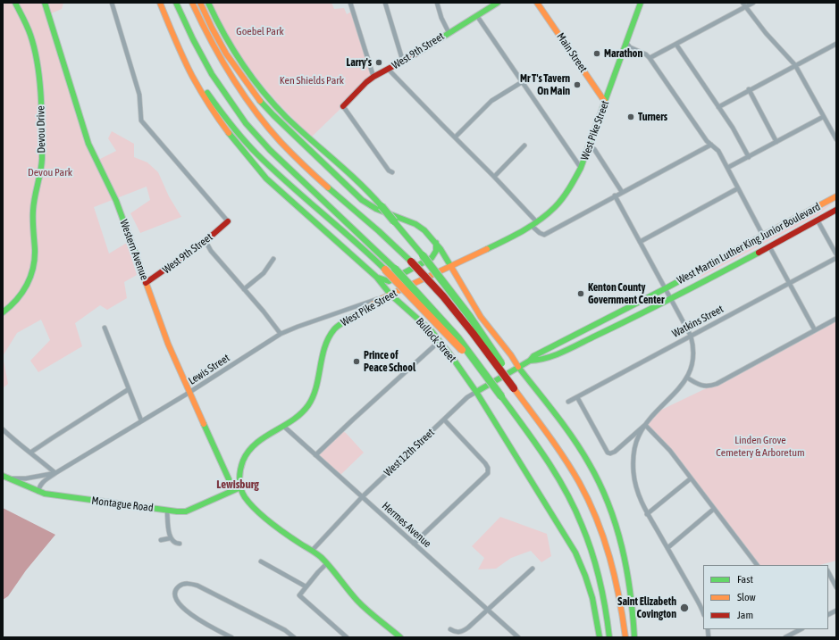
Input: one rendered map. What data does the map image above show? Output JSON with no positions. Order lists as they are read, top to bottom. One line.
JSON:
{"streets":{"main road":["West 9th Street","Main Street","Devou Drive","West Pike Street","West Martin Luther King Junior Boulevard","Western Avenue","Bullock Street","West 12th Street","Montague Road"],"street":["Watkins Street","Lewis Street","Hermes Avenue"]},"crossings":[["West 9th Street","Western Avenue"],["Main Street","West Pike Street"],["West Pike Street","Western Avenue"],["West Pike Street","Bullock Street"],["West Pike Street","Lewis Street"],["West Pike Street","Montague Road"],["West Pike Street","Hermes Avenue"],["West Martin Luther King Junior Boulevard","West 12th Street"],["Western Avenue","Lewis Street"],["Western Avenue","Montague Road"],["Bullock Street","West 12th Street"],["Lewis Street","Montague Road"],["West 12th Street","Hermes Avenue"]],"districts":["Lewisburg"],"parks":["Goebel Park","Ken Shields Park","Devou Park","Linden Grove Cemetery & Arboretum"],"places":["Marathon","Larry's","Mr T's Tavern On Main","Turners","Kenton County Government Center","Prince of Peace School","Saint Elizabeth Covington"],"legend":["Fast","Slow","Jam"]}
